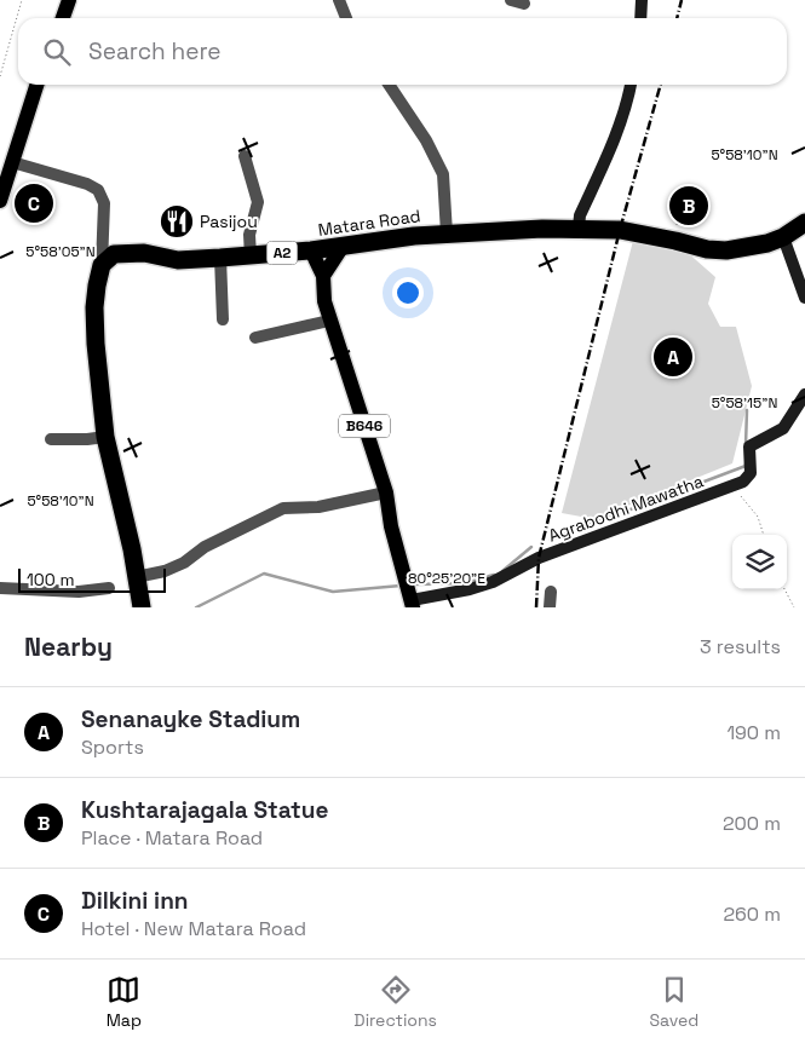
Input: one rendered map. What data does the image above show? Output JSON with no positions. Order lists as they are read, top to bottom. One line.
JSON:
{"streets":{"highway":["Matara Road","A2"],"main road":["B646"],"street":["Agrabodhi Mawatha"]},"crossings":[["Matara Road","B646"],["B646","Agrabodhi Mawatha"]],"places":{"restaurant":["Pasijou"]},"scale_bar":"100 m","page":{"search":"Search here","pins":["C","B","A"],"scale":"100 m","heading":["Nearby","3 results"],"list":[{"mark":"A","name":"Senanayke Stadium","note":"Sports","value":"190 m"},{"mark":"B","name":"Kushtarajagala Statue","note":"Place · Matara Road","value":"200 m"},{"mark":"C","name":"Dilkini inn","note":"Hotel · New Matara Road","value":"260 m"}],"nav":["Map","Directions","Saved"]},"coordinates":["5°58'10\"N","5°58'05\"N","5°58'15\"N","80°25'20\"E"]}
